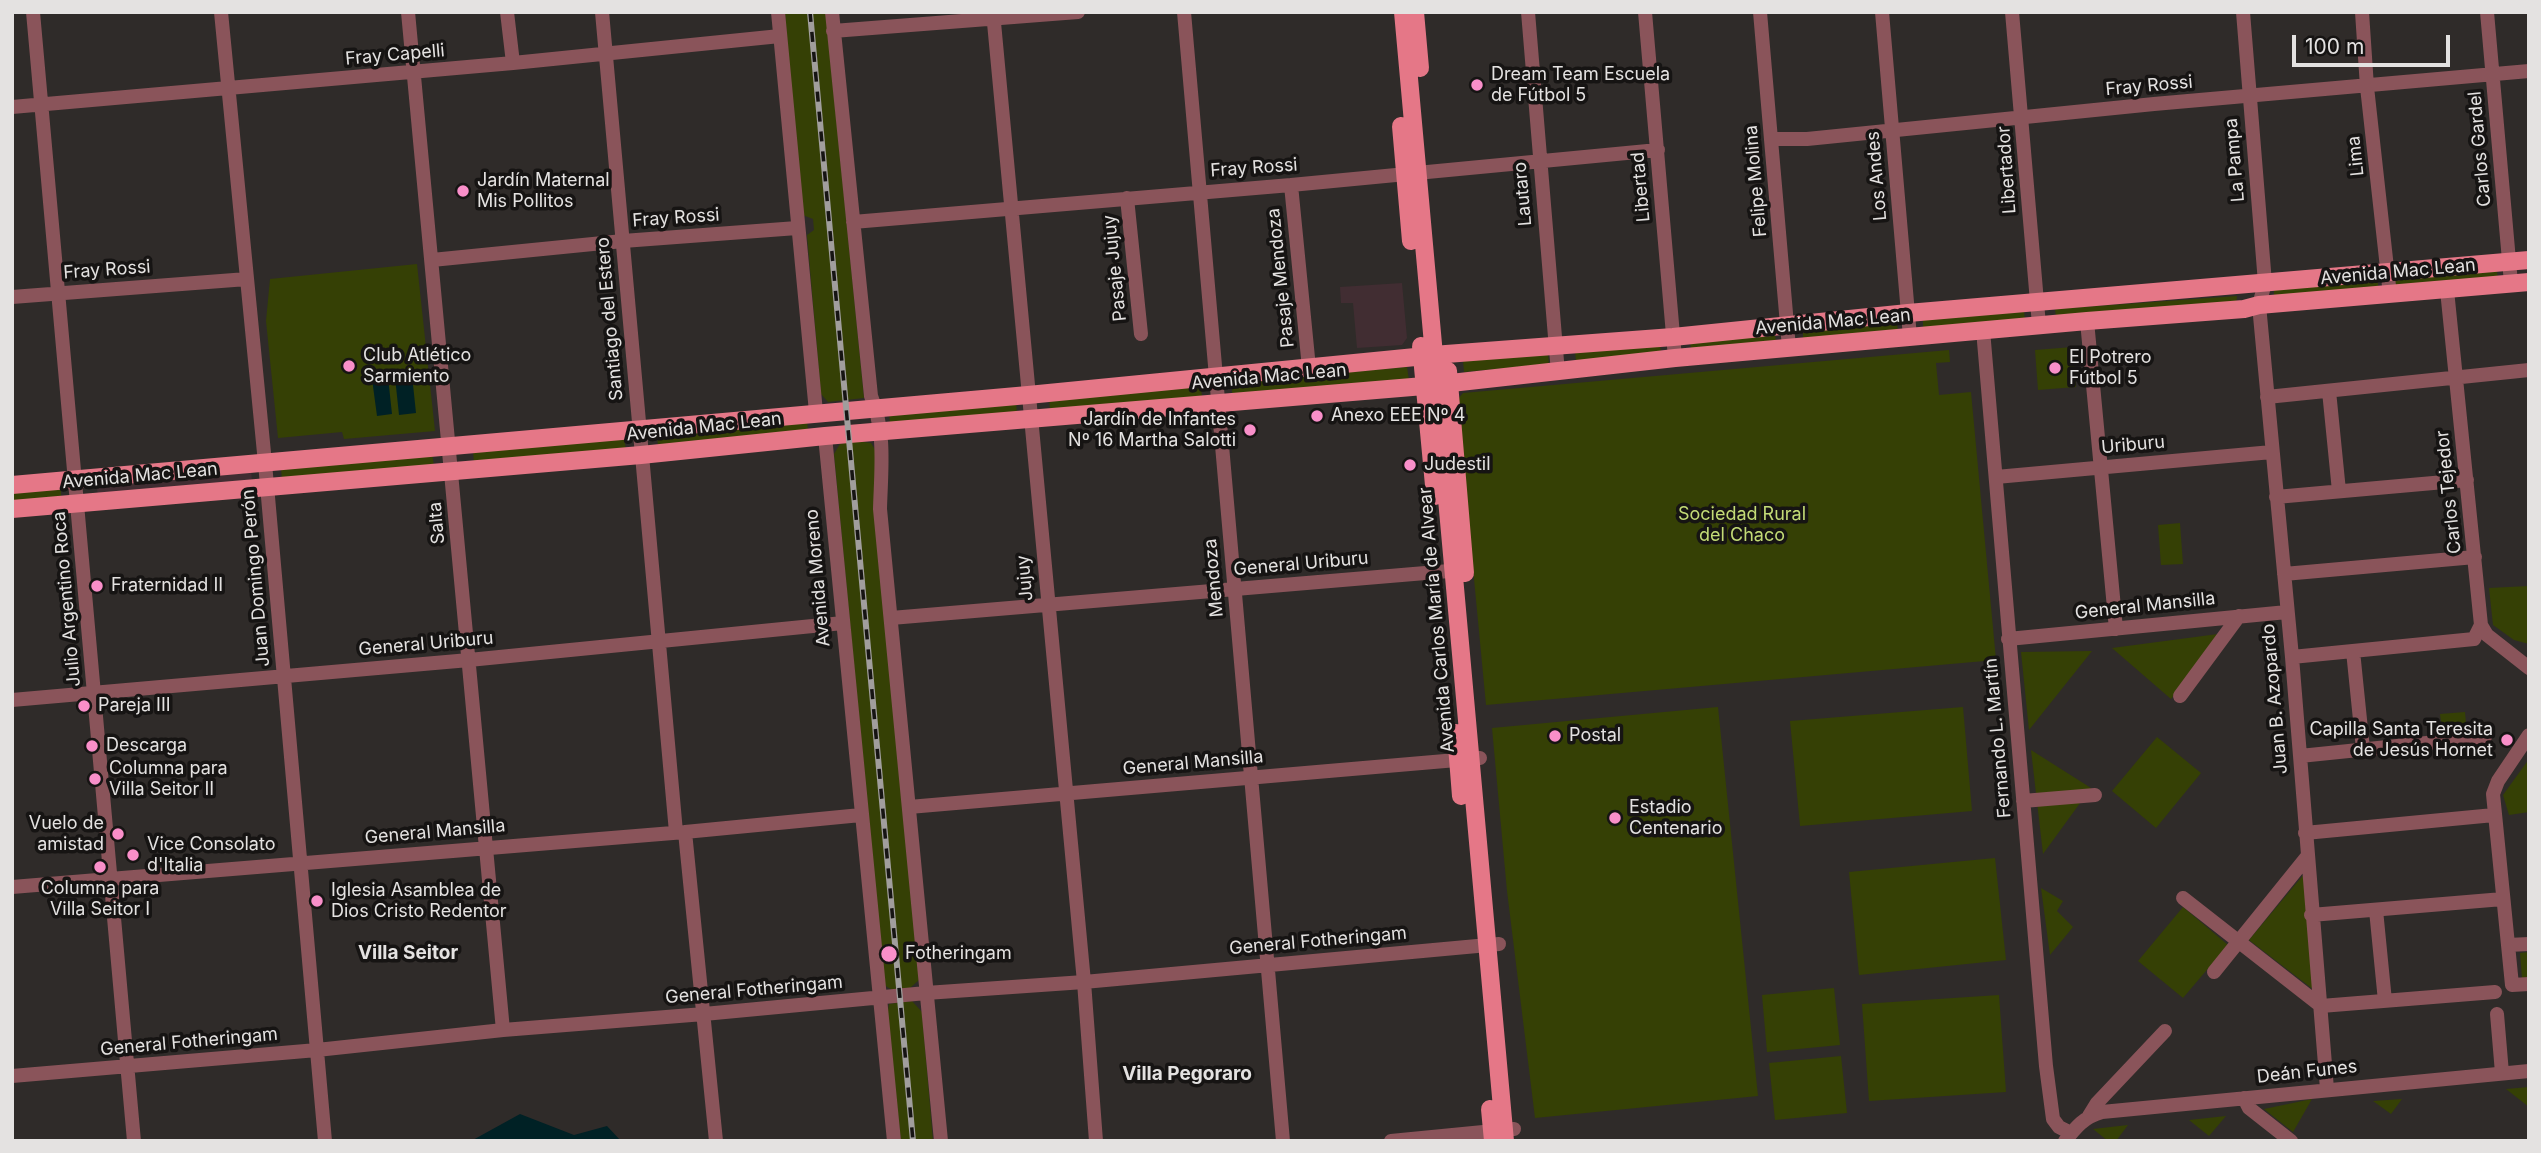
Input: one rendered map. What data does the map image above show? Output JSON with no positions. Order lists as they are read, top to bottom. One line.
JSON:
{"streets":{"main road":["Avenida Mac Lean","Avenida Moreno","Avenida Carlos María de Alvear"],"street":["Fray Capelli","Fray Rossi","Carlos Gardel","Lima","La Pampa","Libertador","Los Andes","Felipe Molina","Libertad","Lautaro","Pasaje Jujuy","Pasaje Mendoza","Santiago del Estero","Uriburu","Carlos Tejedor","Salta","General Uriburu","Juan Domingo Perón","Jujuy","Mendoza","Julio Argentino Roca","General Mansilla","Juan B. Azopardo","Fernando L. Martín","General Fotheringam","Deán Funes"]},"crossings":[["Fray Capelli","Santiago del Estero"],["Fray Capelli","Salta"],["Fray Capelli","Juan Domingo Perón"],["Fray Capelli","Avenida Moreno"],["Fray Capelli","Julio Argentino Roca"],["Fray Rossi","Carlos Gardel"],["Fray Rossi","Lima"],["Fray Rossi","La Pampa"],["Fray Rossi","Libertador"],["Fray Rossi","Los Andes"],["Fray Rossi","Felipe Molina"],["Fray Rossi","Libertad"],["Fray Rossi","Lautaro"],["Fray Rossi","Pasaje Jujuy"],["Fray Rossi","Pasaje Mendoza"],["Fray Rossi","Santiago del Estero"],["Fray Rossi","Salta"],["Fray Rossi","Juan Domingo Perón"],["Fray Rossi","Avenida Moreno"],["Fray Rossi","Jujuy"],["Fray Rossi","Mendoza"],["Fray Rossi","Julio Argentino Roca"],["Fray Rossi","Avenida Carlos María de Alvear"],["Carlos Gardel","Avenida Mac Lean"],["Lima","Avenida Mac Lean"],["La Pampa","Avenida Mac Lean"],["La Pampa","Juan B. Azopardo"],["Libertador","Avenida Mac Lean"],["Los Andes","Avenida Mac Lean"],["Felipe Molina","Avenida Mac Lean"],["Libertad","Avenida Mac Lean"],["Lautaro","Avenida Mac Lean"],["Avenida Mac Lean","Pasaje Mendoza"],["Avenida Mac Lean","Santiago del Estero"],["Avenida Mac Lean","Carlos Tejedor"],["Avenida Mac Lean","Salta"],["Avenida Mac Lean","Juan Domingo Perón"],["Avenida Mac Lean","Avenida Moreno"],["Avenida Mac Lean","Jujuy"],["Avenida Mac Lean","Mendoza"],["Avenida Mac Lean","Julio Argentino Roca"],["Avenida Mac Lean","Avenida Carlos María de Alvear"],["Avenida Mac Lean","Juan B. Azopardo"],["Avenida Mac Lean","Fernando L. Martín"],["Santiago del Estero","General Uriburu"],["Santiago del Estero","General Mansilla"],["Santiago del Estero","General Fotheringam"],["Uriburu","Juan B. Azopardo"],["Uriburu","Fernando L. Martín"],["Salta","General Uriburu"],["Salta","General Mansilla"],["Salta","General Fotheringam"],["General Uriburu","Juan Domingo Perón"],["General Uriburu","Avenida Moreno"],["General Uriburu","Jujuy"],["General Uriburu","Mendoza"],["General Uriburu","Julio Argentino Roca"],["General Uriburu","Avenida Carlos María de Alvear"],["Juan Domingo Perón","General Mansilla"],["Juan Domingo Perón","General Fotheringam"],["Avenida Moreno","General Mansilla"],["Avenida Moreno","General Fotheringam"],["Jujuy","General Mansilla"],["Jujuy","General Fotheringam"],["Mendoza","General Mansilla"],["Mendoza","General Fotheringam"],["Julio Argentino Roca","General Mansilla"],["Julio Argentino Roca","General Fotheringam"],["General Mansilla","Avenida Carlos María de Alvear"],["General Mansilla","Juan B. Azopardo"],["General Mansilla","Fernando L. Martín"],["Avenida Carlos María de Alvear","General Fotheringam"],["Juan B. Azopardo","Deán Funes"]],"districts":["Villa Seitor","Villa Pegoraro"],"parks":["Sociedad Rural del Chaco"],"places":["Dream Team Escuela de Fútbol 5","Jardín Maternal Mis Pollitos","Club Atlético Sarmiento","El Potrero Fútbol 5","Anexo EEE Nº 4","Jardín de Infantes Nº 16 Martha Salotti","Judestil","Fraternidad II","Pareja III","Postal","Capilla Santa Teresita de Jesús Hornet","Descarga","Columna para Villa Seitor II","Estadio Centenario","Vuelo de amistad","Vice Consolato d'Italia","Columna para Villa Seitor I","Iglesia Asamblea de Dios Cristo Redentor","Fotheringam"],"scale_bar":"100 m"}
